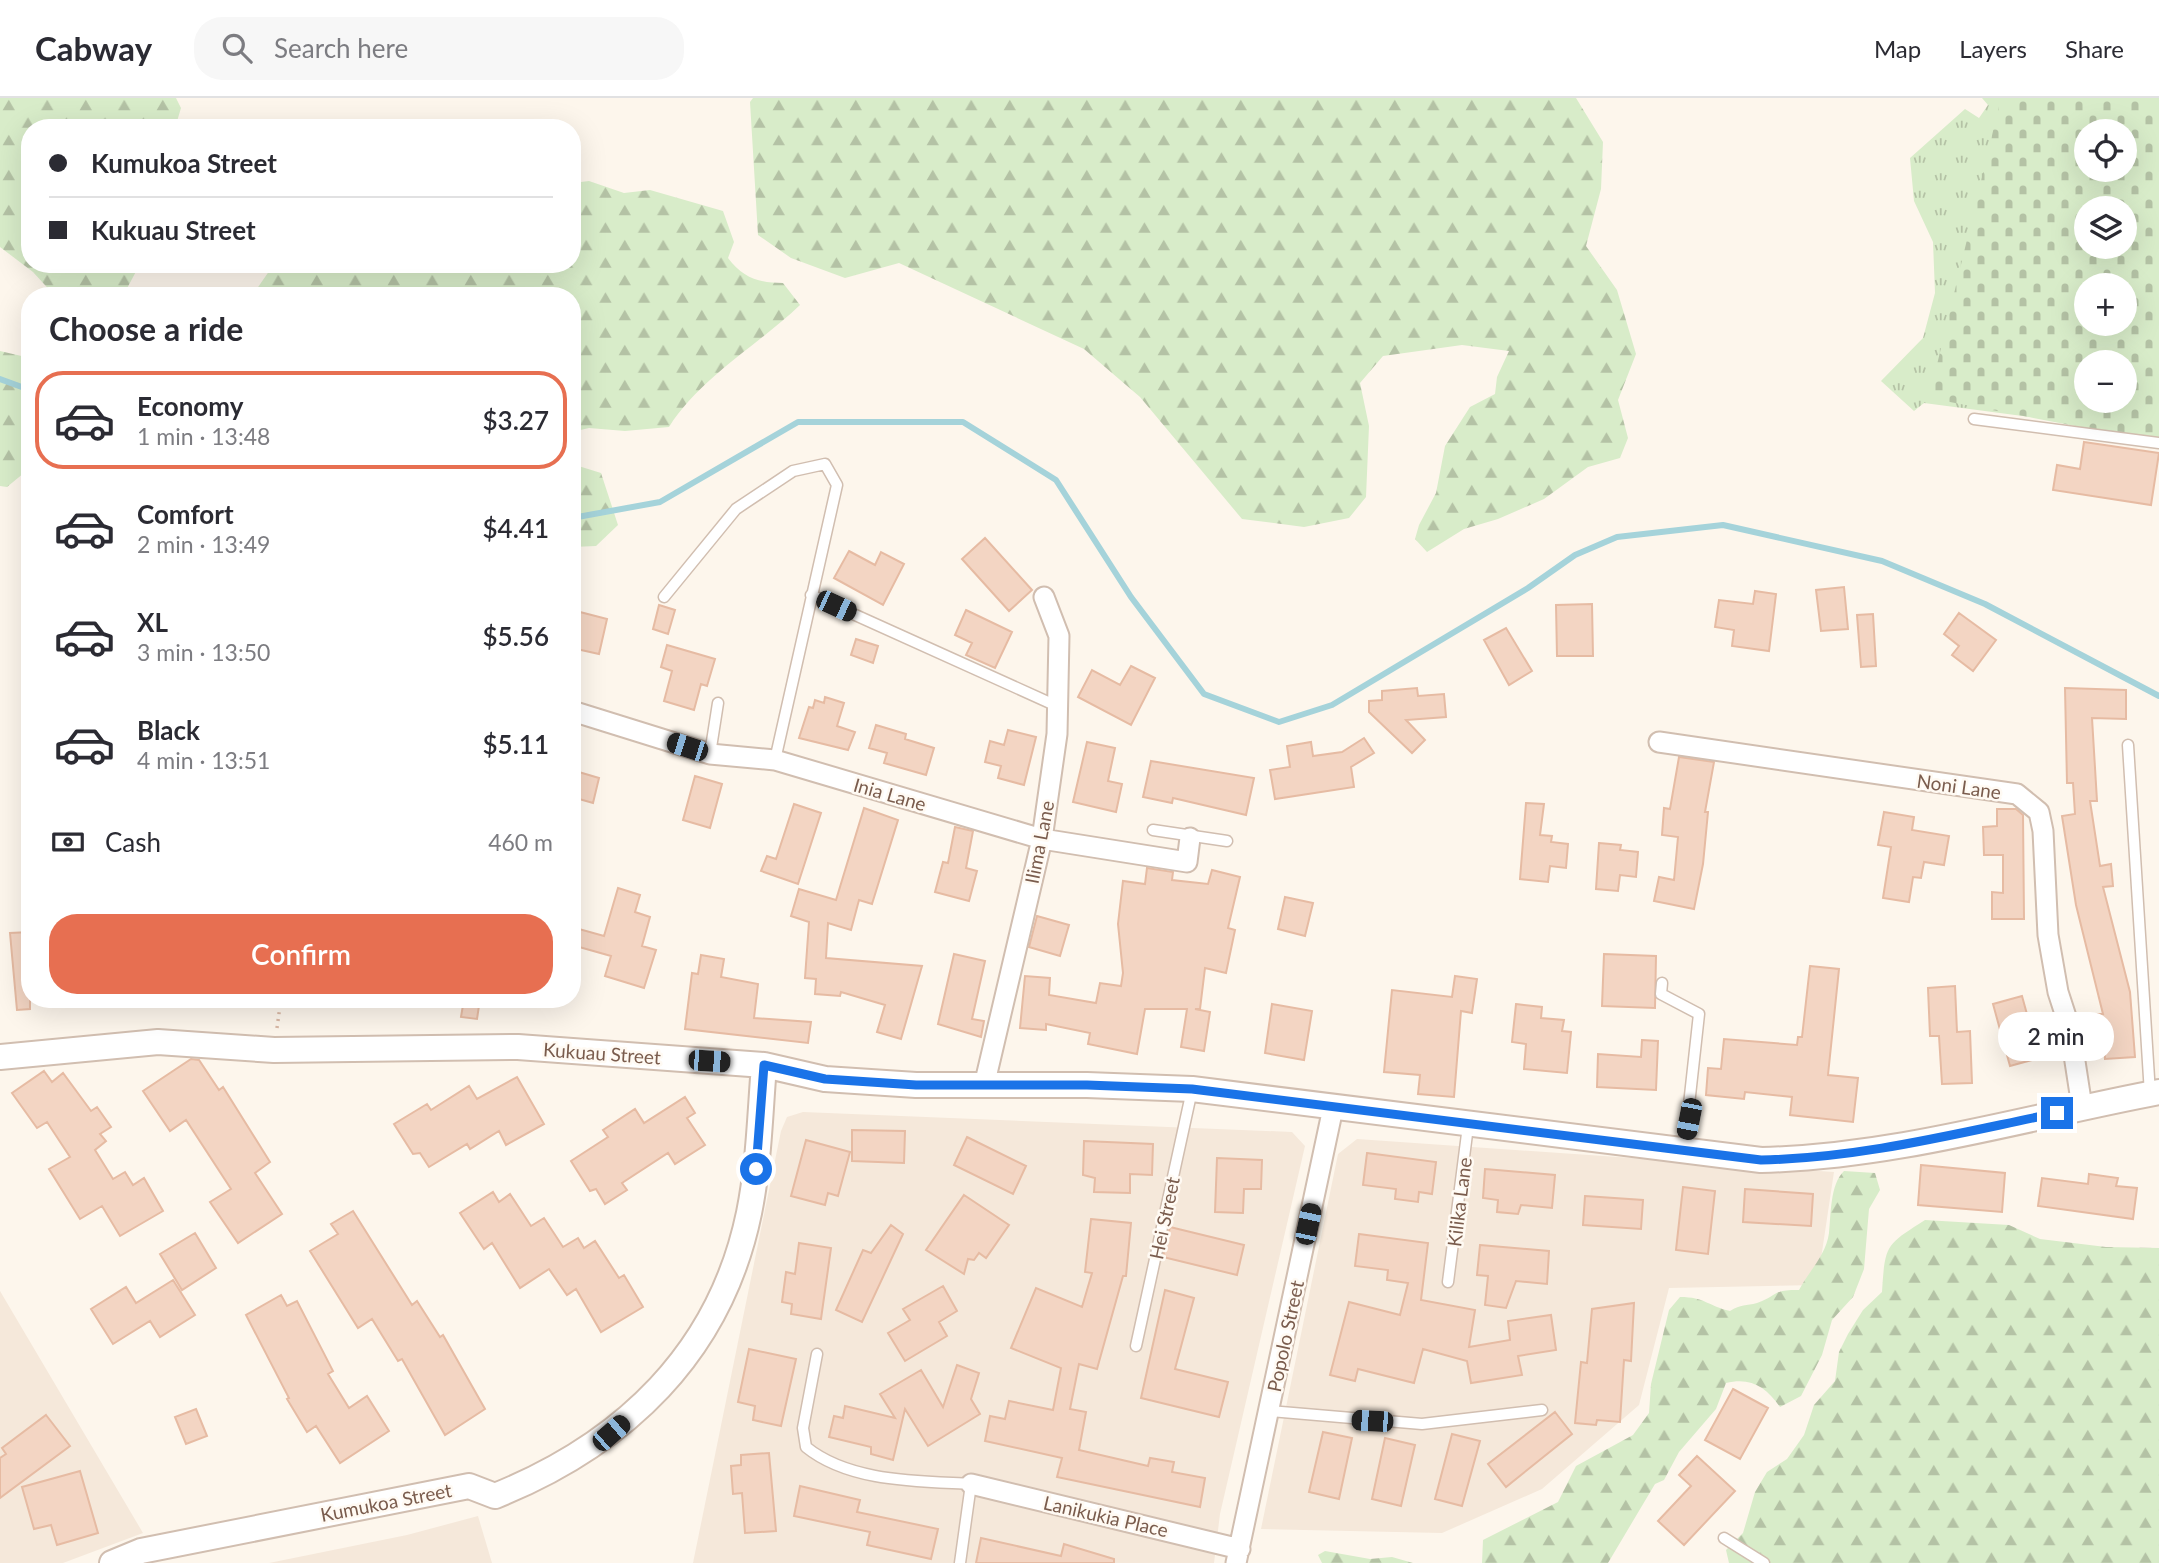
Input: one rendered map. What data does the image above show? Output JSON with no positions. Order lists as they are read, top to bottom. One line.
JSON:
{"streets":{"street":["Noni Lane","Inia Lane","Ilima Lane","Kukuau Street","Popolo Street","Kumukoa Street","Lanikukia Place"],"lane":["Kilika Lane","Hei Street"]},"crossings":[["Noni Lane","Kukuau Street"],["Inia Lane","Ilima Lane"],["Ilima Lane","Kukuau Street"],["Kukuau Street","Kilika Lane"],["Kukuau Street","Hei Street"],["Kukuau Street","Popolo Street"],["Kukuau Street","Kumukoa Street"],["Popolo Street","Lanikukia Place"]],"page":{"header":"Cabway","search":"Search here","nav":["Map","Layers","Share"],"map_buttons":["+","−"],"banner":["Kumukoa Street","Kukuau Street"],"heading":"Choose a ride","list":[{"name":"Economy","note":"1 min · 13:48","value":"$3.27"},{"name":"Comfort","note":"2 min · 13:49","value":"$4.41"},{"name":"XL","note":"3 min · 13:50","value":"$5.56"},{"name":"Black","note":"4 min · 13:51","value":"$5.11"}],"pay":["Cash","460 m"],"buttons":"Confirm","bubble":"2 min"}}
